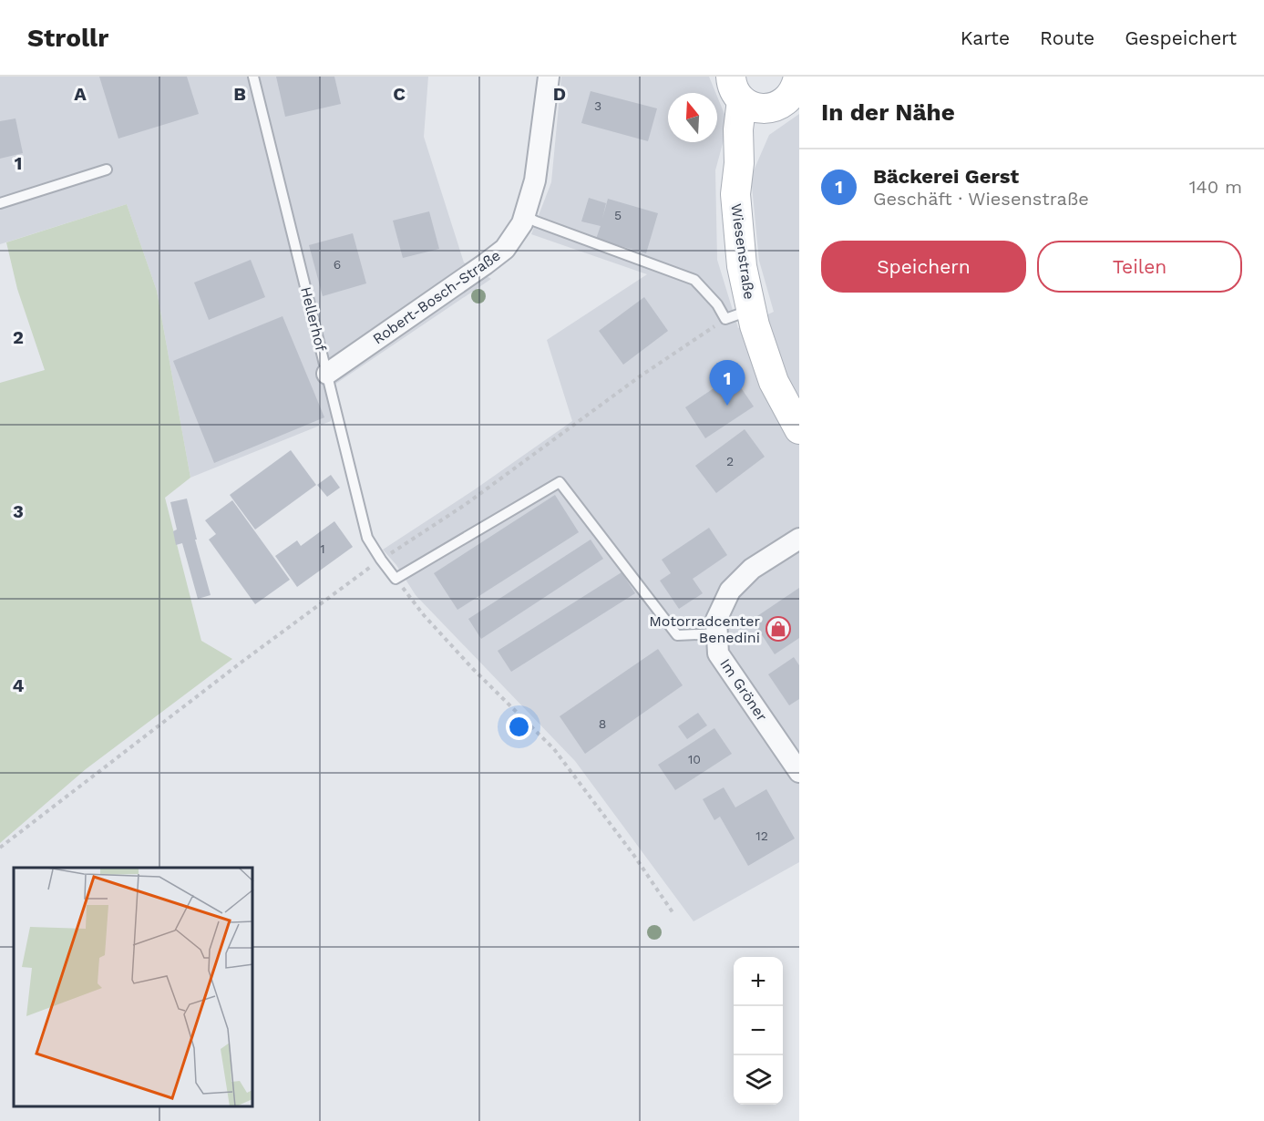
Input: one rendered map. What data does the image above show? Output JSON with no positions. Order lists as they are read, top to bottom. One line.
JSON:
{"streets":{"street":["Wiesenstraße","Robert-Bosch-Straße","Im Gröner"],"lane":["Hellerhof"]},"crossings":[["Robert-Bosch-Straße","Hellerhof"]],"places":{"shop":["Motorradcenter Benedini"]},"house_numbers":["3","5","6","2","1","8","10","12"],"north":"top","page":{"header":"Strollr","nav":["Karte","Route","Gespeichert"],"heading":"In der Nähe","list":[{"mark":"1","name":"Bäckerei Gerst","note":"Geschäft · Wiesenstraße","value":"140 m"}],"buttons":["Speichern","Teilen"],"pins":"1","map_buttons":["+","−"]},"grid":{"columns":["A","B","C","D"],"rows":["1","2","3","4"]}}
